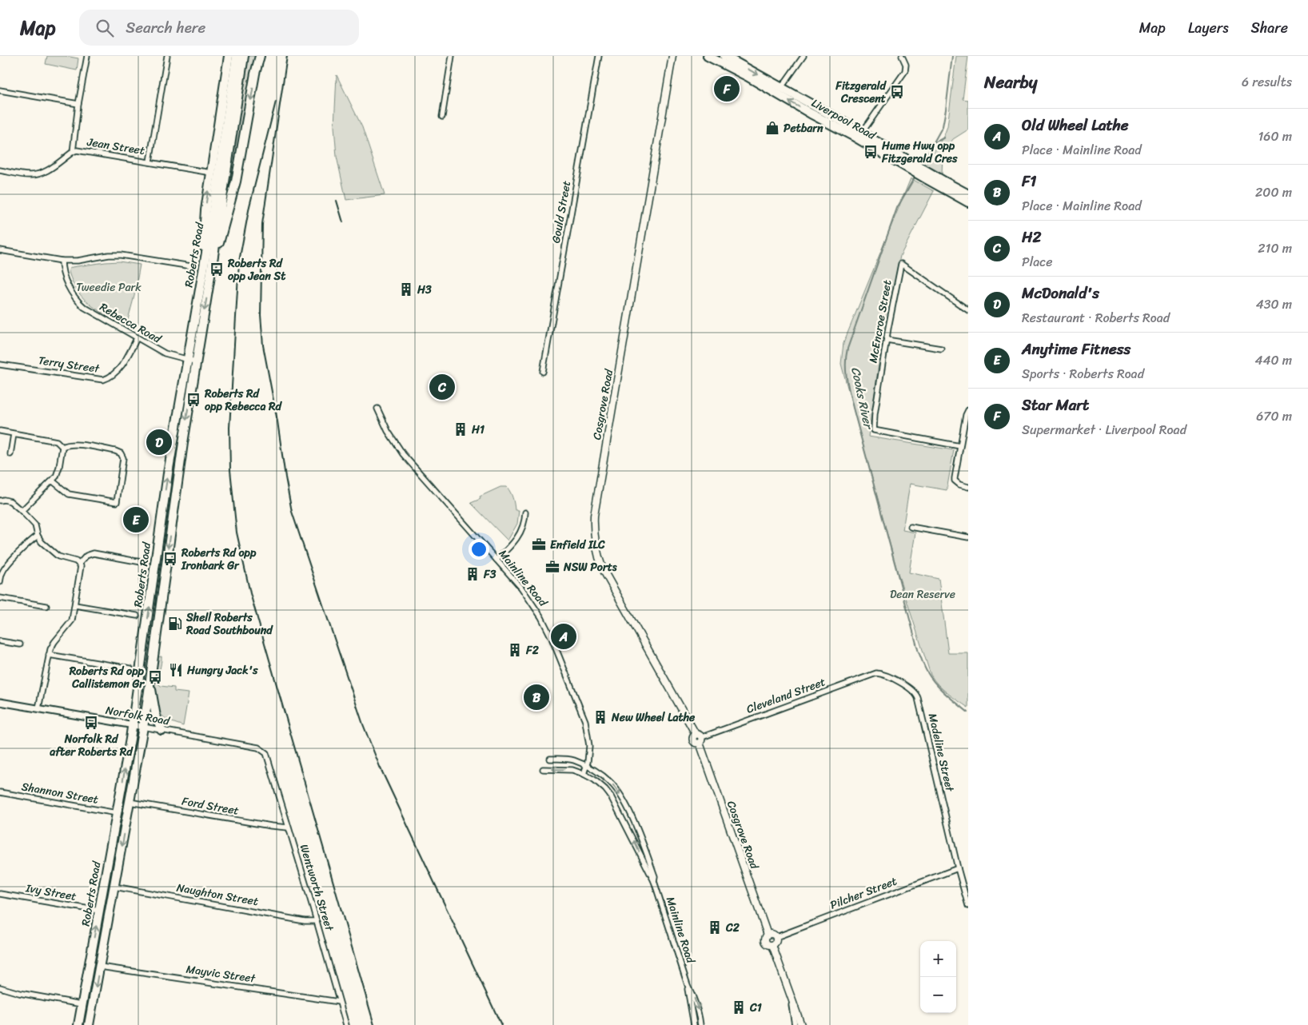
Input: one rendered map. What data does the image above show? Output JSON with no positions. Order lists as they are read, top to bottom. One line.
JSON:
{"streets":{"highway":["Liverpool Road","Roberts Road"],"main road":["Cosgrove Road"],"street":["Jean Street","Gould Street","McEncroe Street","Rebecca Road","Terry Street","Mainline Road","Cleveland Street","Norfolk Road","Madeline Street","Shannon Street","Ford Street","Wentworth Street","Ivy Street","Pilcher Street","Naughton Street","Mayvic Street"]},"crossings":[["Roberts Road","Rebecca Road"],["Roberts Road","Norfolk Road"],["Roberts Road","Shannon Street"],["Roberts Road","Ford Street"],["Roberts Road","Ivy Street"],["Roberts Road","Naughton Street"],["Roberts Road","Mayvic Street"],["Rebecca Road","Terry Street"],["Cosgrove Road","Cleveland Street"],["Cosgrove Road","Pilcher Street"],["Cleveland Street","Madeline Street"],["Norfolk Road","Wentworth Street"],["Madeline Street","Pilcher Street"],["Ford Street","Wentworth Street"],["Wentworth Street","Naughton Street"],["Wentworth Street","Mayvic Street"]],"water":["Cooks River"],"parks":["Tweedie Park","Dean Reserve"],"places":{"bus stop":["Fitzgerald Crescent","Hume Hwy opp Fitzgerald Cres","Roberts Rd opp Jean St","Roberts Rd opp Rebecca Rd","Roberts Rd opp Ironbark Gr","Roberts Rd opp Callistemon Gr","Norfolk Rd after Roberts Rd"],"shop":["Petbarn"],"building":["H3","H1","F3","F2","New Wheel Lathe","C2","C1"],"office":["Enfield ILC","NSW Ports"],"fuel station":["Shell Roberts Road Southbound"],"restaurant":["Hungry Jack's"]},"page":{"header":"Map","search":"Search here","nav":["Map","Layers","Share"],"heading":["Nearby","6 results"],"pins":["F","C","D","E","A","B"],"list":[{"mark":"A","name":"Old Wheel Lathe","note":"Place · Mainline Road","value":"160 m"},{"mark":"B","name":"F1","note":"Place · Mainline Road","value":"200 m"},{"mark":"C","name":"H2","note":"Place","value":"210 m"},{"mark":"D","name":"McDonald's","note":"Restaurant · Roberts Road","value":"430 m"},{"mark":"E","name":"Anytime Fitness","note":"Sports · Roberts Road","value":"440 m"},{"mark":"F","name":"Star Mart","note":"Supermarket · Liverpool Road","value":"670 m"}],"map_buttons":["+","−"]}}
